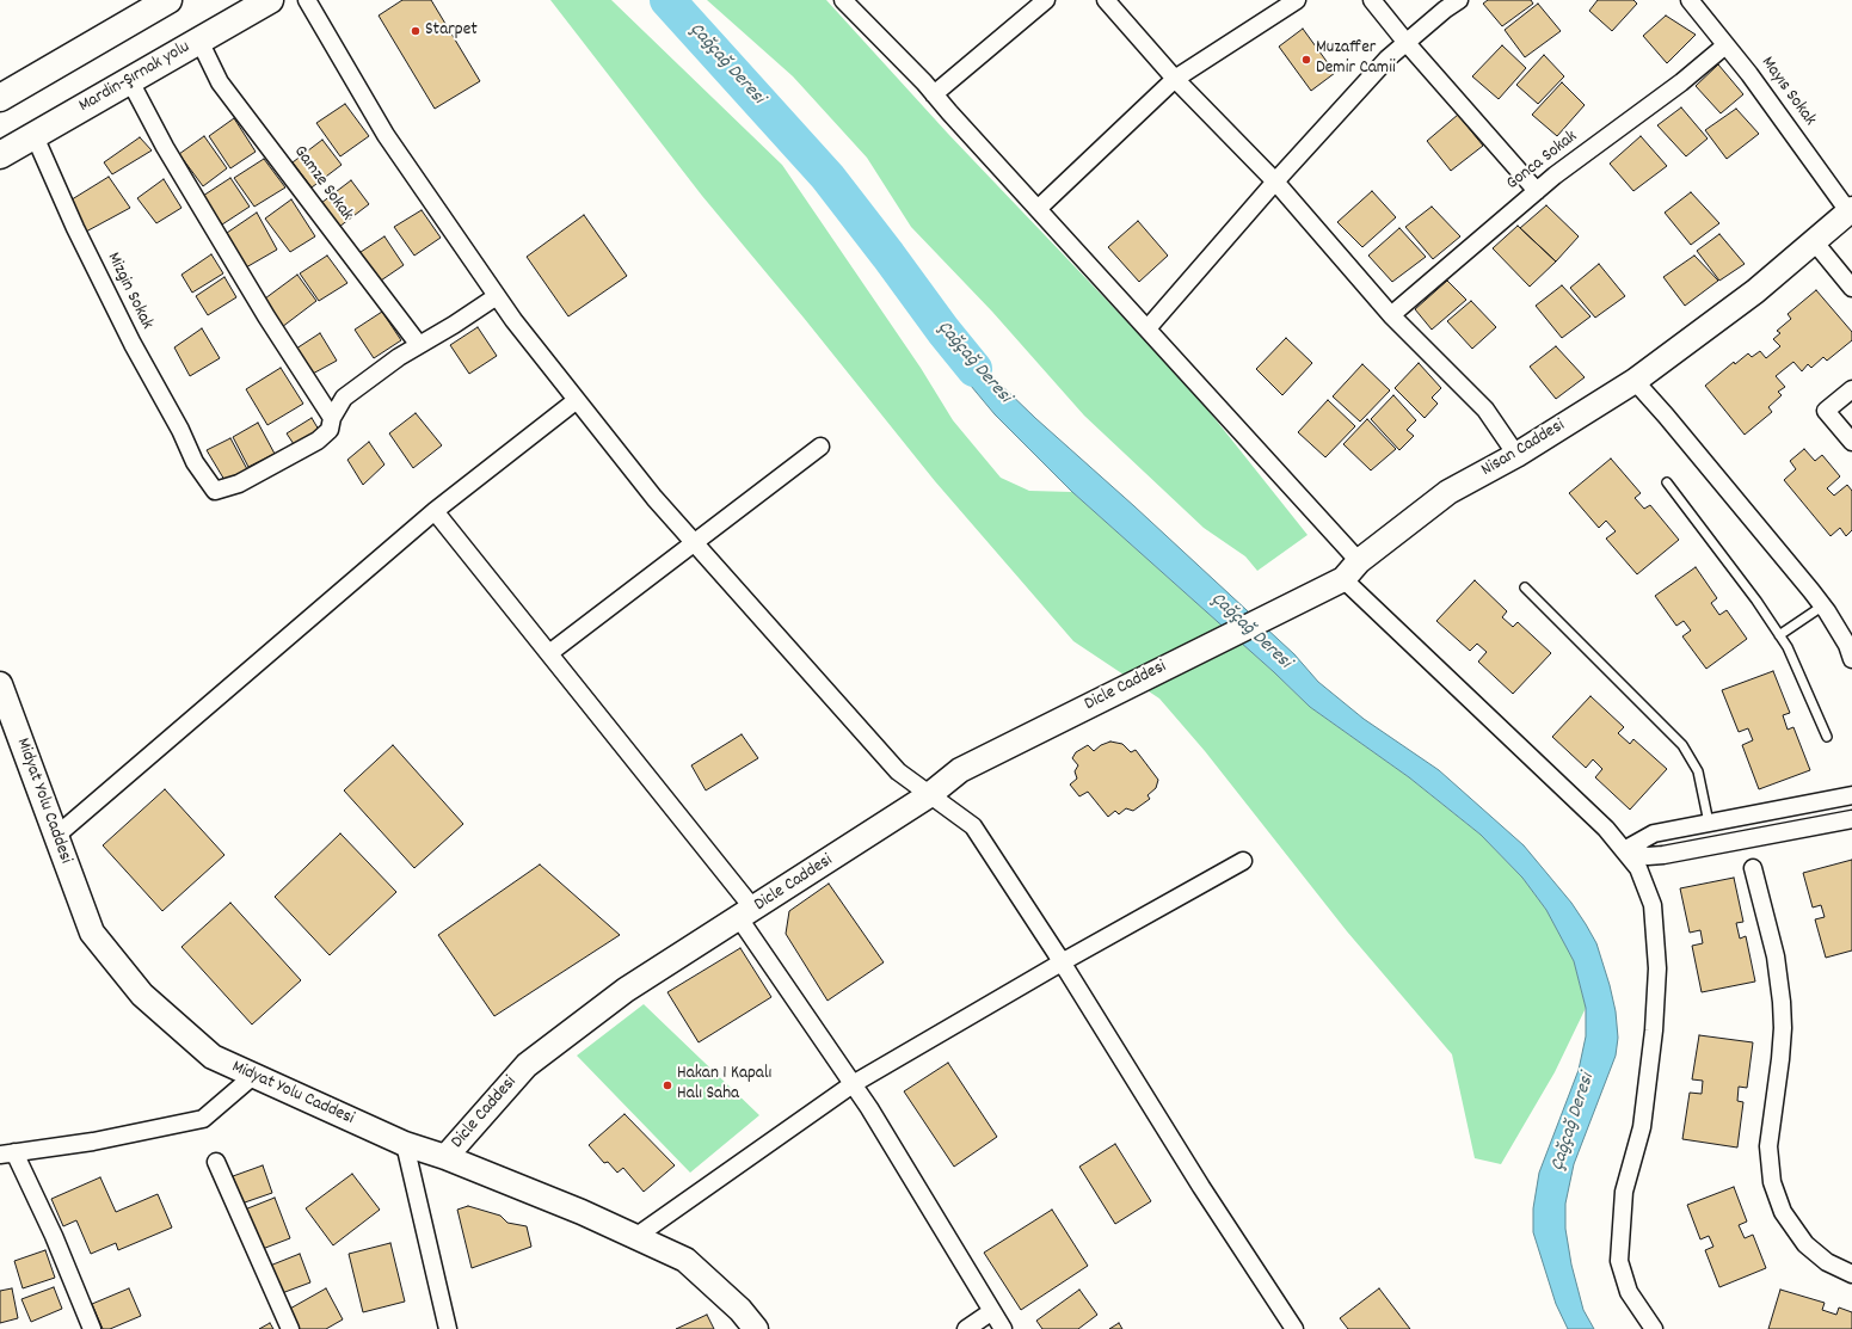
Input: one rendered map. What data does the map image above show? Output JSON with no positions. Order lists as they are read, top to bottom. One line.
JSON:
{"streets":{"highway":["Mardin-Şırnak yolu"],"street":["Mayıs Sokak","Gonca Sokak","Gamze Sokak","Mizgin Sokak","Nisan Caddesi","Dicle Caddesi","Midyat Yolu Caddesi"]},"crossings":[["Mardin-Şırnak yolu","Gamze Sokak"],["Mardin-Şırnak yolu","Mizgin Sokak"],["Mayıs Sokak","Gonca Sokak"],["Mayıs Sokak","Nisan Caddesi"],["Nisan Caddesi","Dicle Caddesi"],["Dicle Caddesi","Midyat Yolu Caddesi"]],"water":["Çağçağ Deresi"],"places":["Starpet","Muzaffer Demir Camii","Hakan 1 Kapalı Halı Saha"]}
